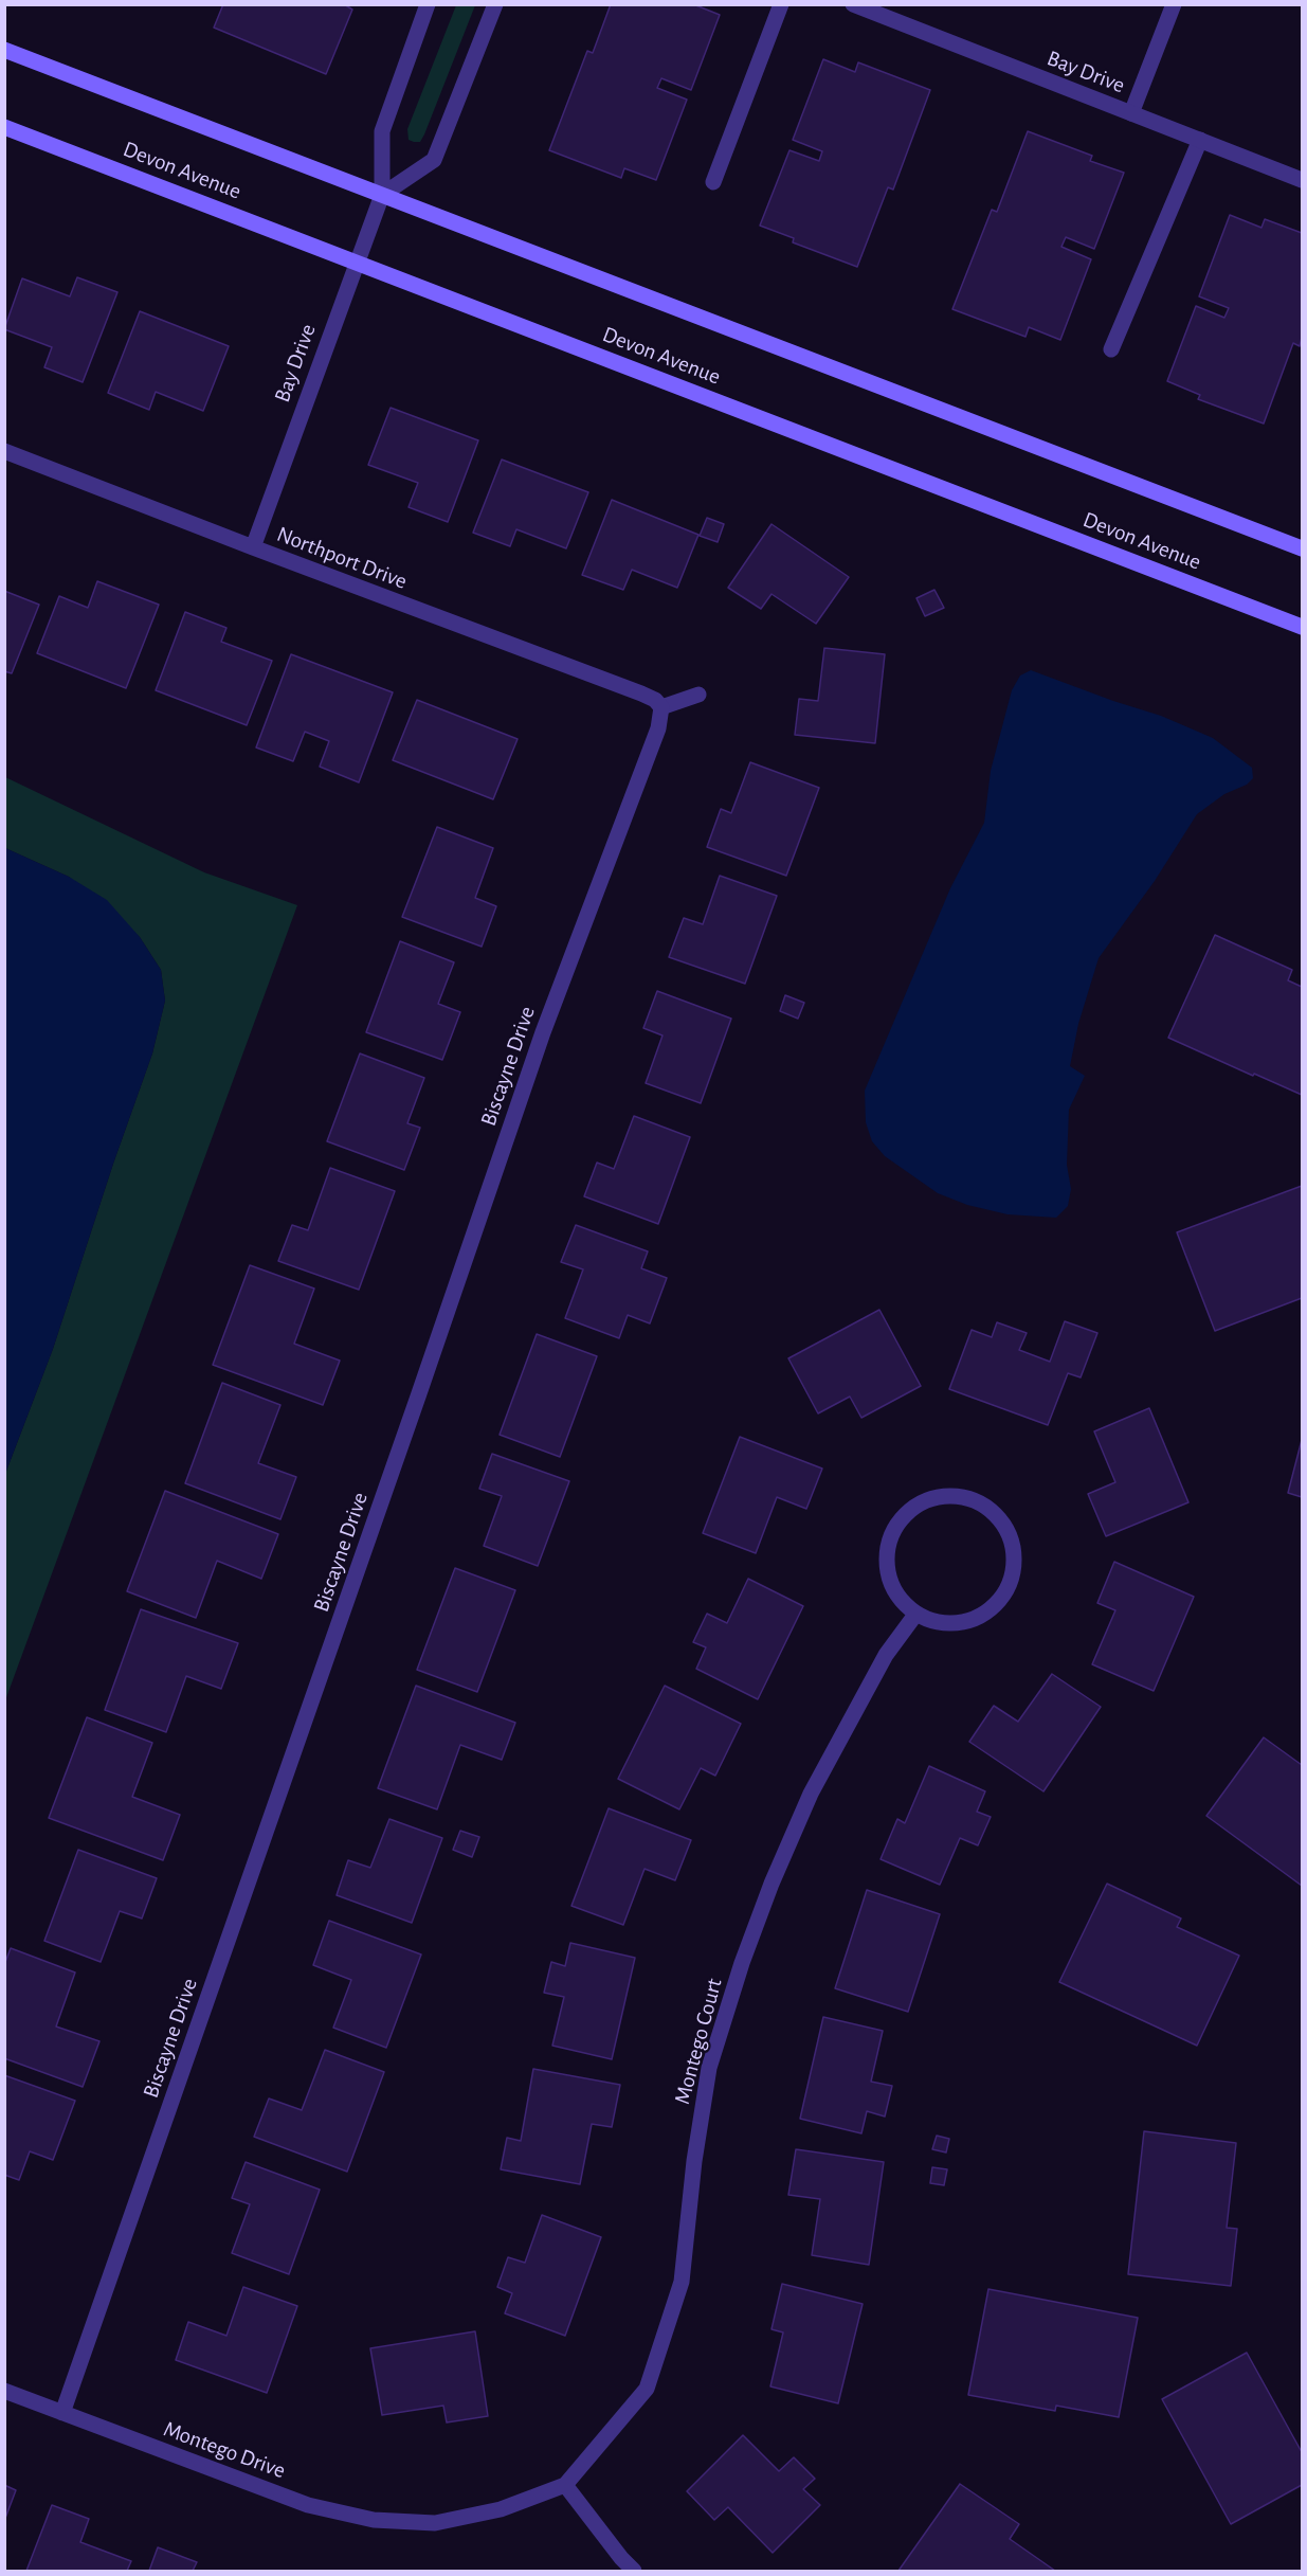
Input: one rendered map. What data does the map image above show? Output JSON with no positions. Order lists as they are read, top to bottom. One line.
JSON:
{"streets":{"main road":["Devon Avenue"],"street":["Bay Drive","Northport Drive","Biscayne Drive","Montego Court","Montego Drive"]},"crossings":[["Bay Drive","Devon Avenue"],["Bay Drive","Northport Drive"],["Northport Drive","Biscayne Drive"],["Biscayne Drive","Montego Drive"],["Montego Court","Montego Drive"]]}
